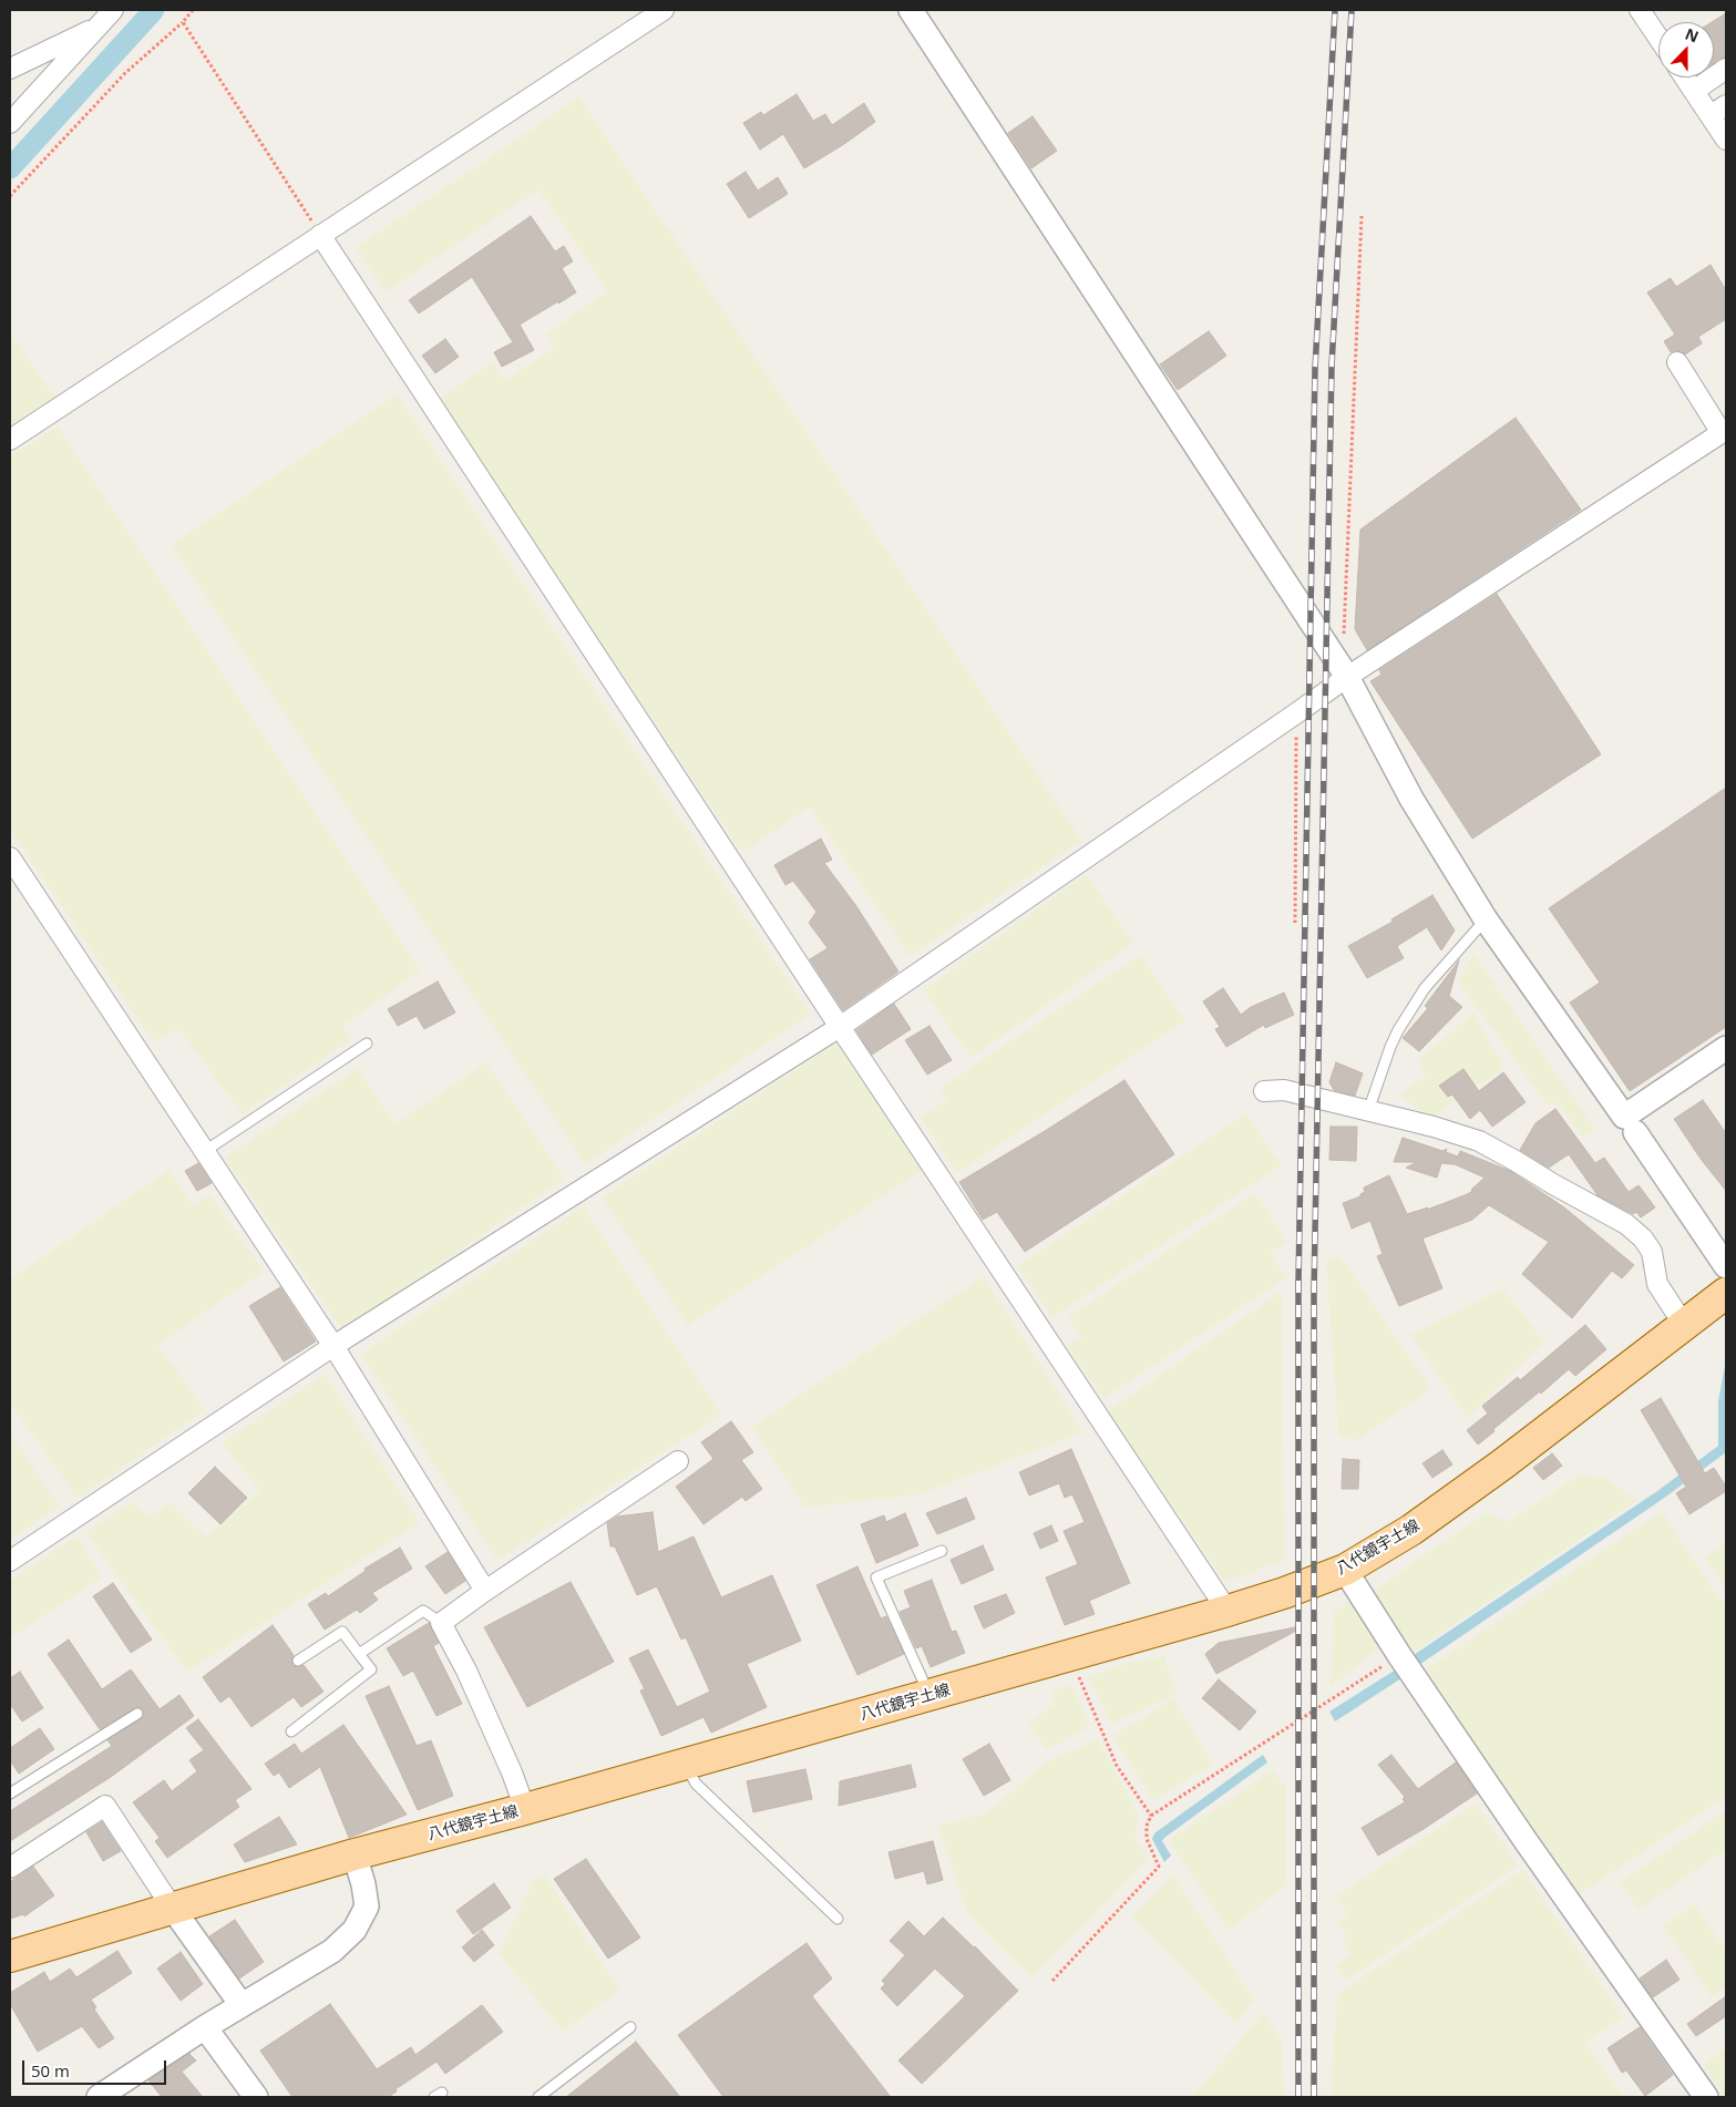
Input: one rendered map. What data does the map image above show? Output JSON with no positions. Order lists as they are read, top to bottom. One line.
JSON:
{"streets":{"main road":["八代鏡宇土線"]},"scale_bar":"50 m","north":"top"}
